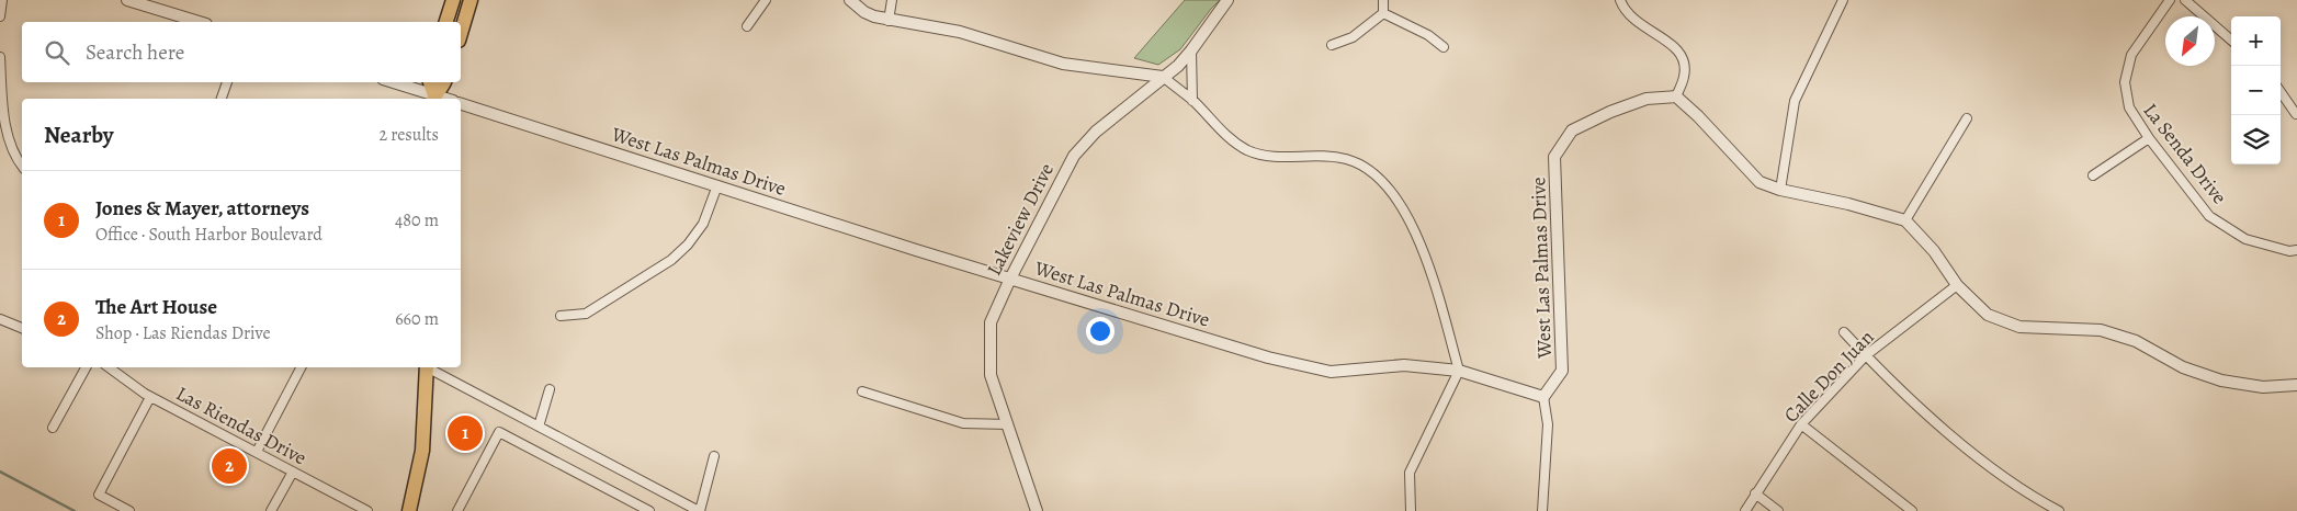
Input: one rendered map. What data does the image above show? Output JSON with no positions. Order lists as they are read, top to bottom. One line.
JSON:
{"streets":{"street":["La Senda Drive","West Las Palmas Drive","Lakeview Drive","Calle Don Juan","Las Riendas Drive"]},"crossings":[["West Las Palmas Drive","Lakeview Drive"]],"north":"bottom left","page":{"map_buttons":["+","−"],"search":"Search here","heading":["Nearby","2 results"],"list":[{"mark":"1","name":"Jones & Mayer, attorneys","note":"Office · South Harbor Boulevard","value":"480 m"},{"mark":"2","name":"The Art House","note":"Shop · Las Riendas Drive","value":"660 m"}],"pins":["1","2"]}}
